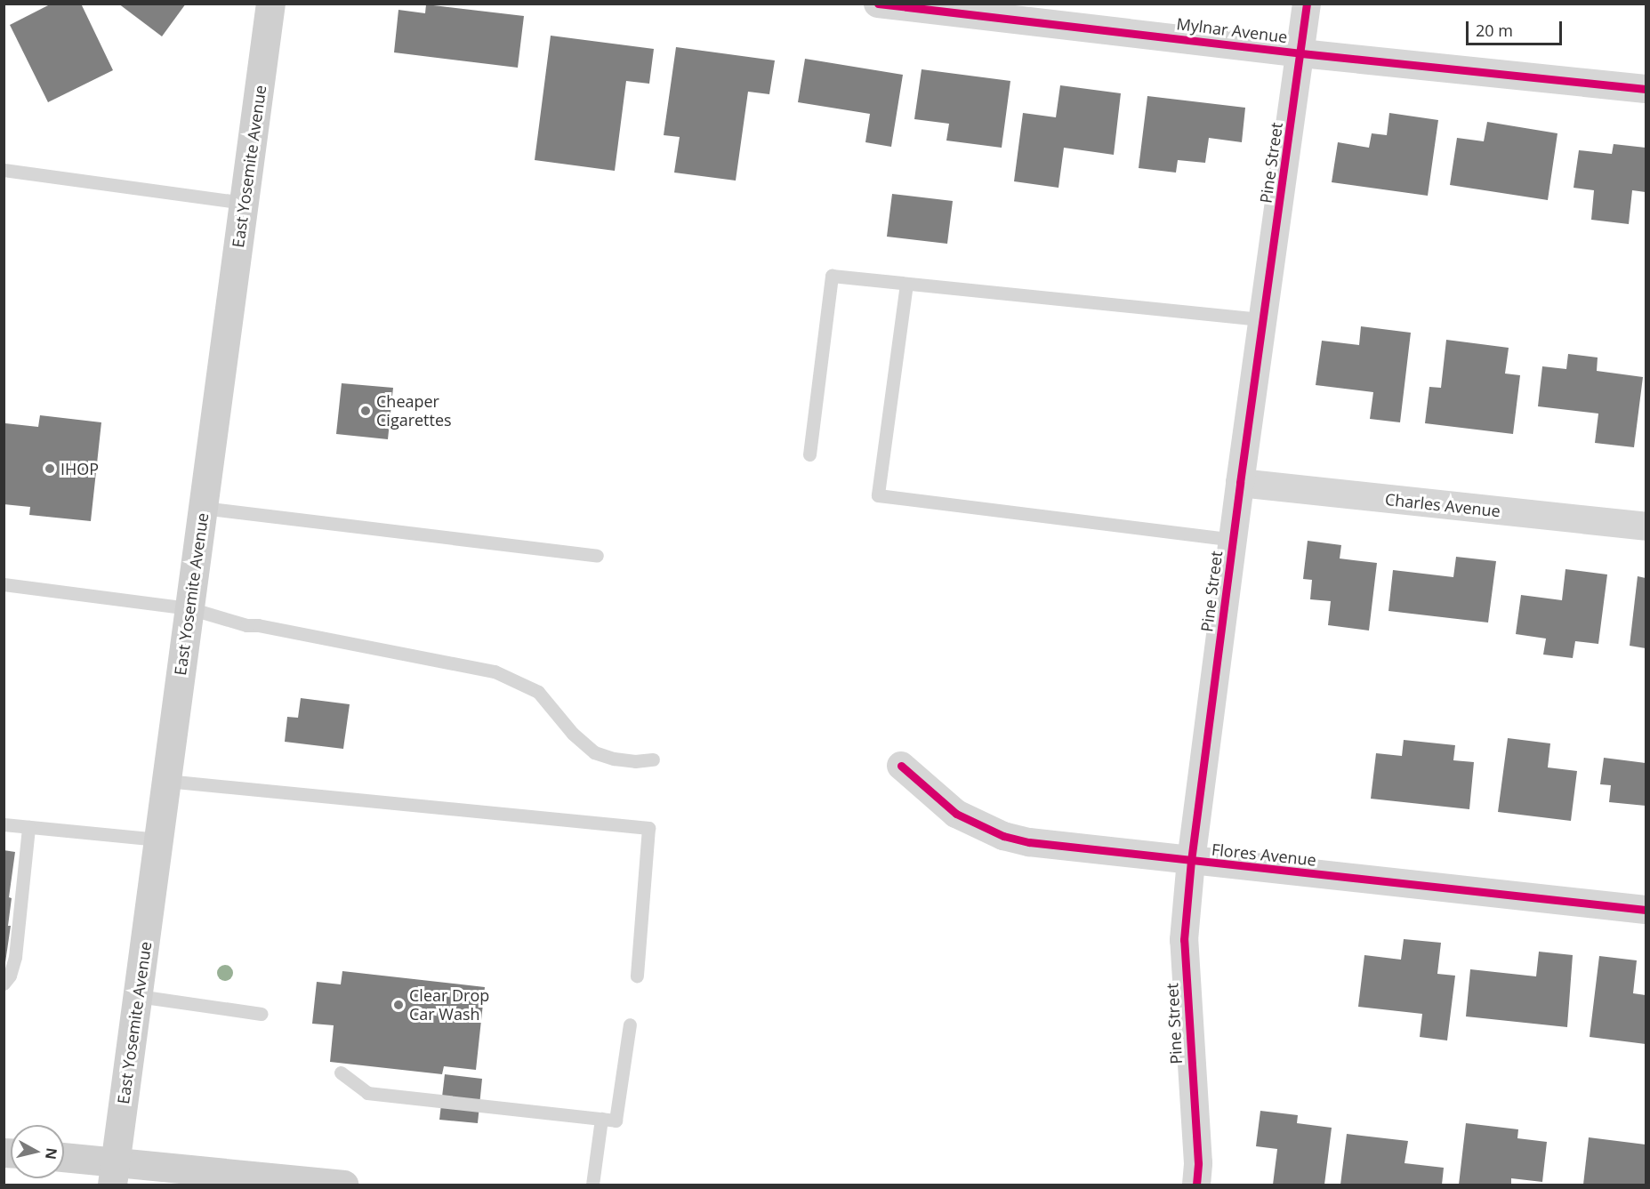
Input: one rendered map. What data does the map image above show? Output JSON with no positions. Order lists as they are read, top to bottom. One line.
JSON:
{"streets":{"main road":["East Yosemite Avenue"],"street":["Mylnar Avenue","Pine Street","Charles Avenue","Flores Avenue"]},"crossings":[["Mylnar Avenue","Pine Street"],["Pine Street","Charles Avenue"],["Pine Street","Flores Avenue"]],"places":["Cheaper Cigarettes","IHOP","Clear Drop Car Wash"],"scale_bar":"20 m","north":"right"}
